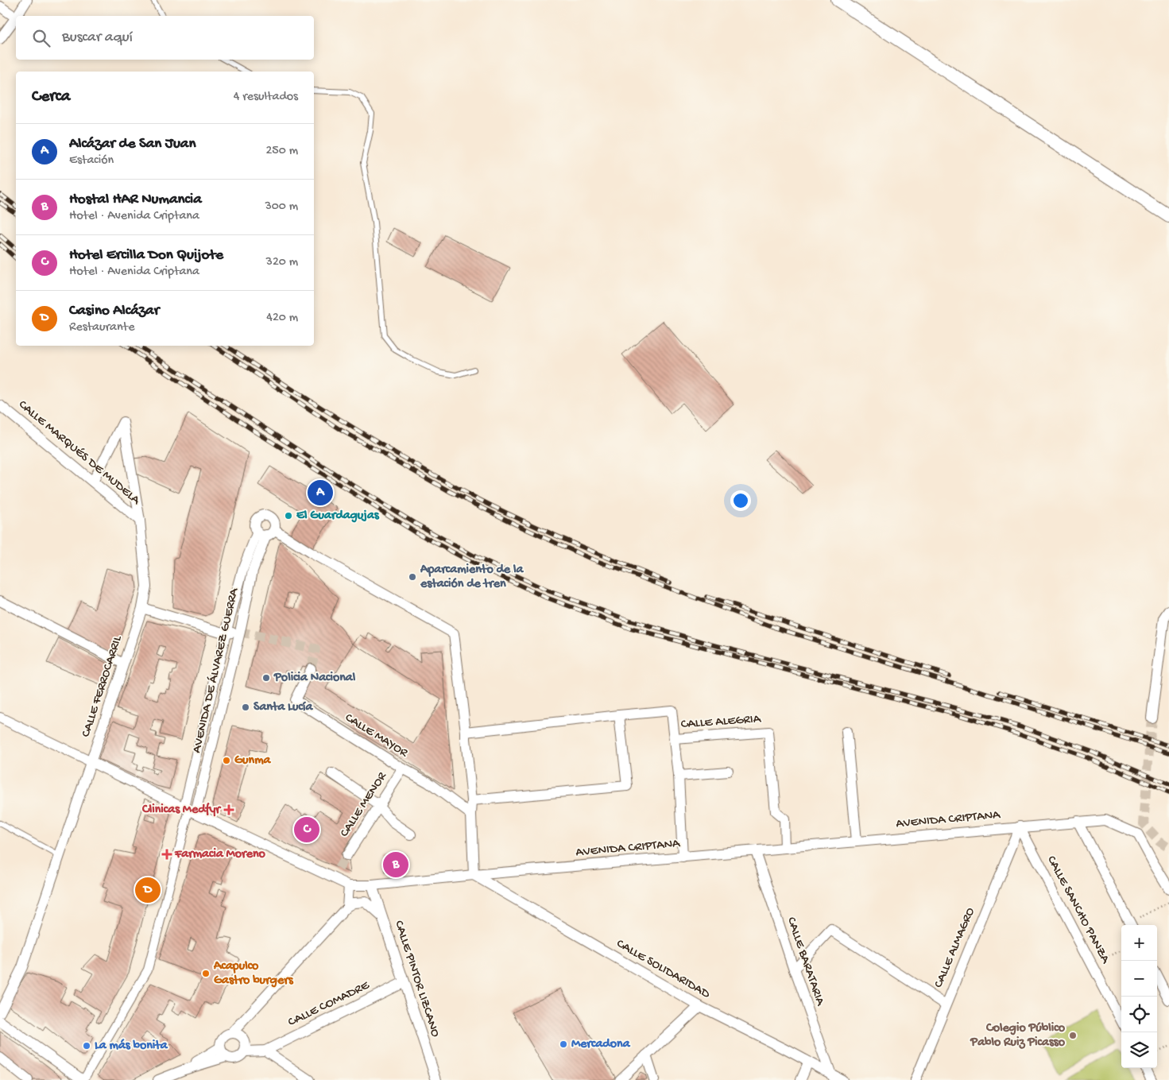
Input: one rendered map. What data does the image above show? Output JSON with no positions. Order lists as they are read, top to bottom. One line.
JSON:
{"streets":{"street":["CALLE MARQUÉS DE MUDELA","AVENIDA DE ÁLVAREZ GUERRA","CALLE FERROCARRIL","CALLE ALEGRIA","CALLE MAYOR","CALLE MENOR","AVENIDA CRIPTANA","CALLE SANCHO PANZA","CALLE ALMAGRO","CALLE BARATARIA","CALLE SOLIDARIDAD","CALLE PINTOR LIZCANO","CALLE COMADRE"]},"crossings":[["CALLE MARQUÉS DE MUDELA","CALLE FERROCARRIL"],["AVENIDA DE ÁLVAREZ GUERRA","AVENIDA CRIPTANA"],["CALLE FERROCARRIL","AVENIDA CRIPTANA"],["CALLE ALEGRIA","AVENIDA CRIPTANA"],["CALLE MAYOR","CALLE MENOR"],["AVENIDA CRIPTANA","CALLE SANCHO PANZA"],["AVENIDA CRIPTANA","CALLE ALMAGRO"],["AVENIDA CRIPTANA","CALLE BARATARIA"],["AVENIDA CRIPTANA","CALLE SOLIDARIDAD"],["AVENIDA CRIPTANA","CALLE PINTOR LIZCANO"],["CALLE SANCHO PANZA","CALLE ALMAGRO"],["CALLE BARATARIA","CALLE SOLIDARIDAD"],["CALLE PINTOR LIZCANO","CALLE COMADRE"]],"places":{"other":["El Guardagujas","Aparcamiento de la estación de tren","Policia Nacional","Santa Lucía","Gunma","Acapulco Gastro burgers","Colegio Público Pablo Ruiz Picasso","Mercadona","La más bonita"],"health":["Clinicas Medfyr","Farmacia Moreno"]},"page":{"search":"Buscar aquí","heading":["Cerca","4 resultados"],"list":[{"mark":"A","name":"Alcázar de San Juan","note":"Estación","value":"250 m"},{"mark":"B","name":"Hostal HAR Numancia","note":"Hotel · Avenida Criptana","value":"300 m"},{"mark":"C","name":"Hotel Ercilla Don Quijote","note":"Hotel · Avenida Criptana","value":"320 m"},{"mark":"D","name":"Casino Alcázar","note":"Restaurante","value":"420 m"}],"pins":["A","C","B","D"],"map_buttons":["+","−"]}}
